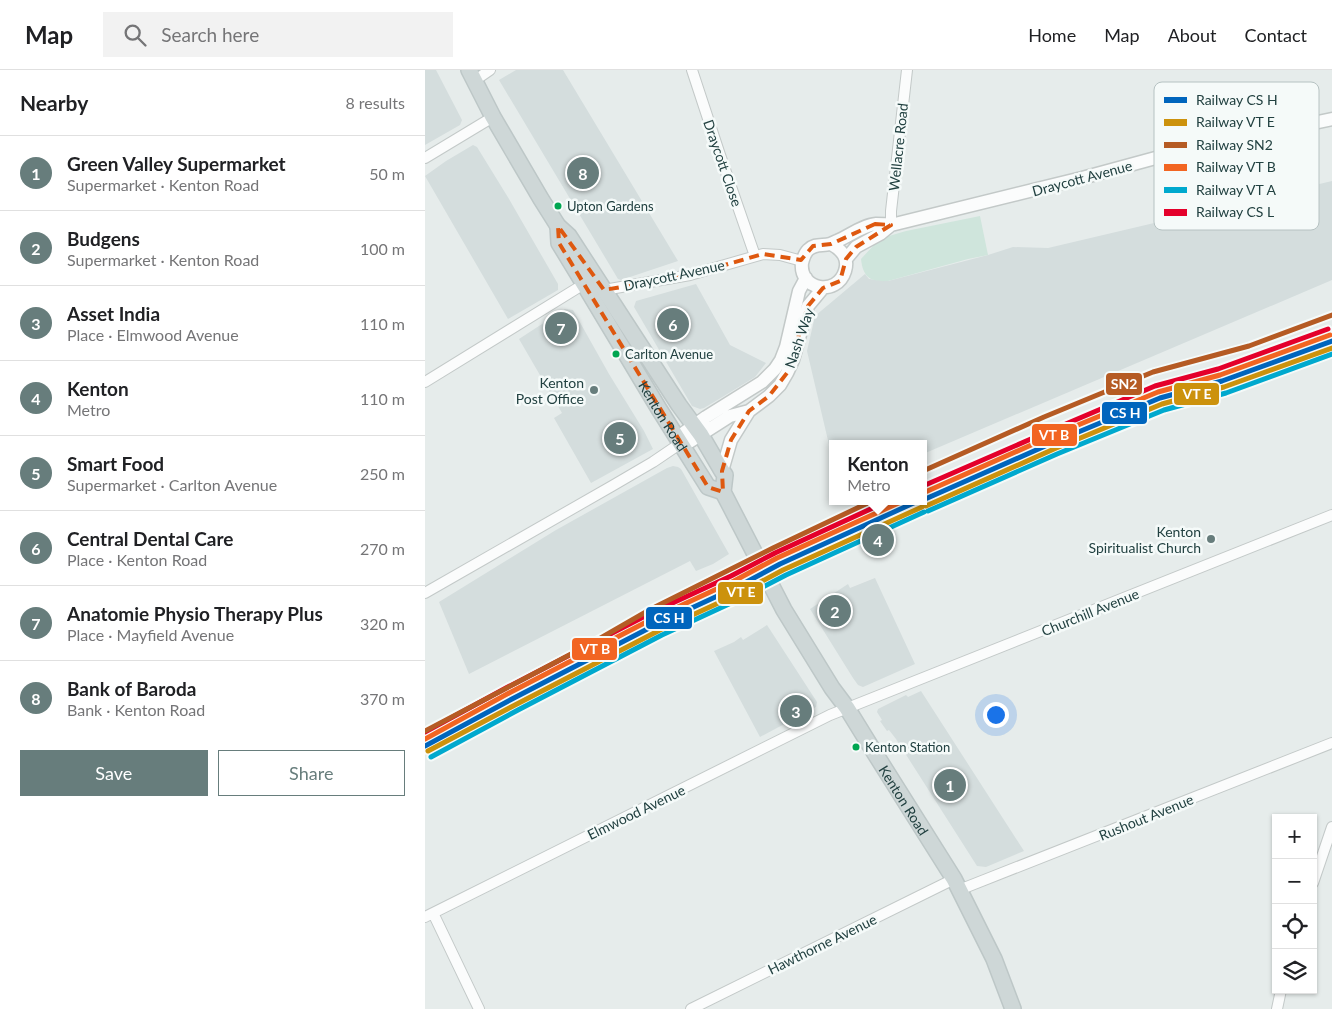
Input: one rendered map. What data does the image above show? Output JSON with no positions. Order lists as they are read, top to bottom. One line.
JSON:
{"streets":{"main road":["Kenton Road"],"street":["Wellacre Road","Draycott Close","Draycott Avenue","Nash Way","Churchill Avenue","Elmwood Avenue","Rushout Avenue","Hawthorne Avenue"]},"crossings":[["Wellacre Road","Draycott Avenue"],["Draycott Close","Draycott Avenue"],["Draycott Avenue","Nash Way"],["Draycott Avenue","Kenton Road"],["Nash Way","Kenton Road"],["Kenton Road","Churchill Avenue"],["Kenton Road","Elmwood Avenue"],["Kenton Road","Rushout Avenue"],["Kenton Road","Hawthorne Avenue"],["Churchill Avenue","Elmwood Avenue"],["Rushout Avenue","Hawthorne Avenue"]],"places":["Upton Gardens","Carlton Avenue","Kenton Post Office","Kenton Spiritualist Church","Kenton Station"],"lines":["rail line SN2"],"legend":["Railway CS H","Railway VT E","Railway SN2","Railway VT B","Railway VT A","Railway CS L"],"page":{"header":"Map","search":"Search here","nav":["Home","Map","About","Contact"],"heading":["Nearby","8 results"],"list":[{"mark":"1","name":"Green Valley Supermarket","note":"Supermarket · Kenton Road","value":"50 m"},{"mark":"2","name":"Budgens","note":"Supermarket · Kenton Road","value":"100 m"},{"mark":"3","name":"Asset India","note":"Place · Elmwood Avenue","value":"110 m"},{"mark":"4","name":"Kenton","note":"Metro","value":"110 m"},{"mark":"5","name":"Smart Food","note":"Supermarket · Carlton Avenue","value":"250 m"},{"mark":"6","name":"Central Dental Care","note":"Place · Kenton Road","value":"270 m"},{"mark":"7","name":"Anatomie Physio Therapy Plus","note":"Place · Mayfield Avenue","value":"320 m"},{"mark":"8","name":"Bank of Baroda","note":"Bank · Kenton Road","value":"370 m"}],"pins":["8","6","7","5","4","2","3","1"],"popup":["Kenton","Metro"],"buttons":["Save","Share"],"map_buttons":["+","−"]}}
